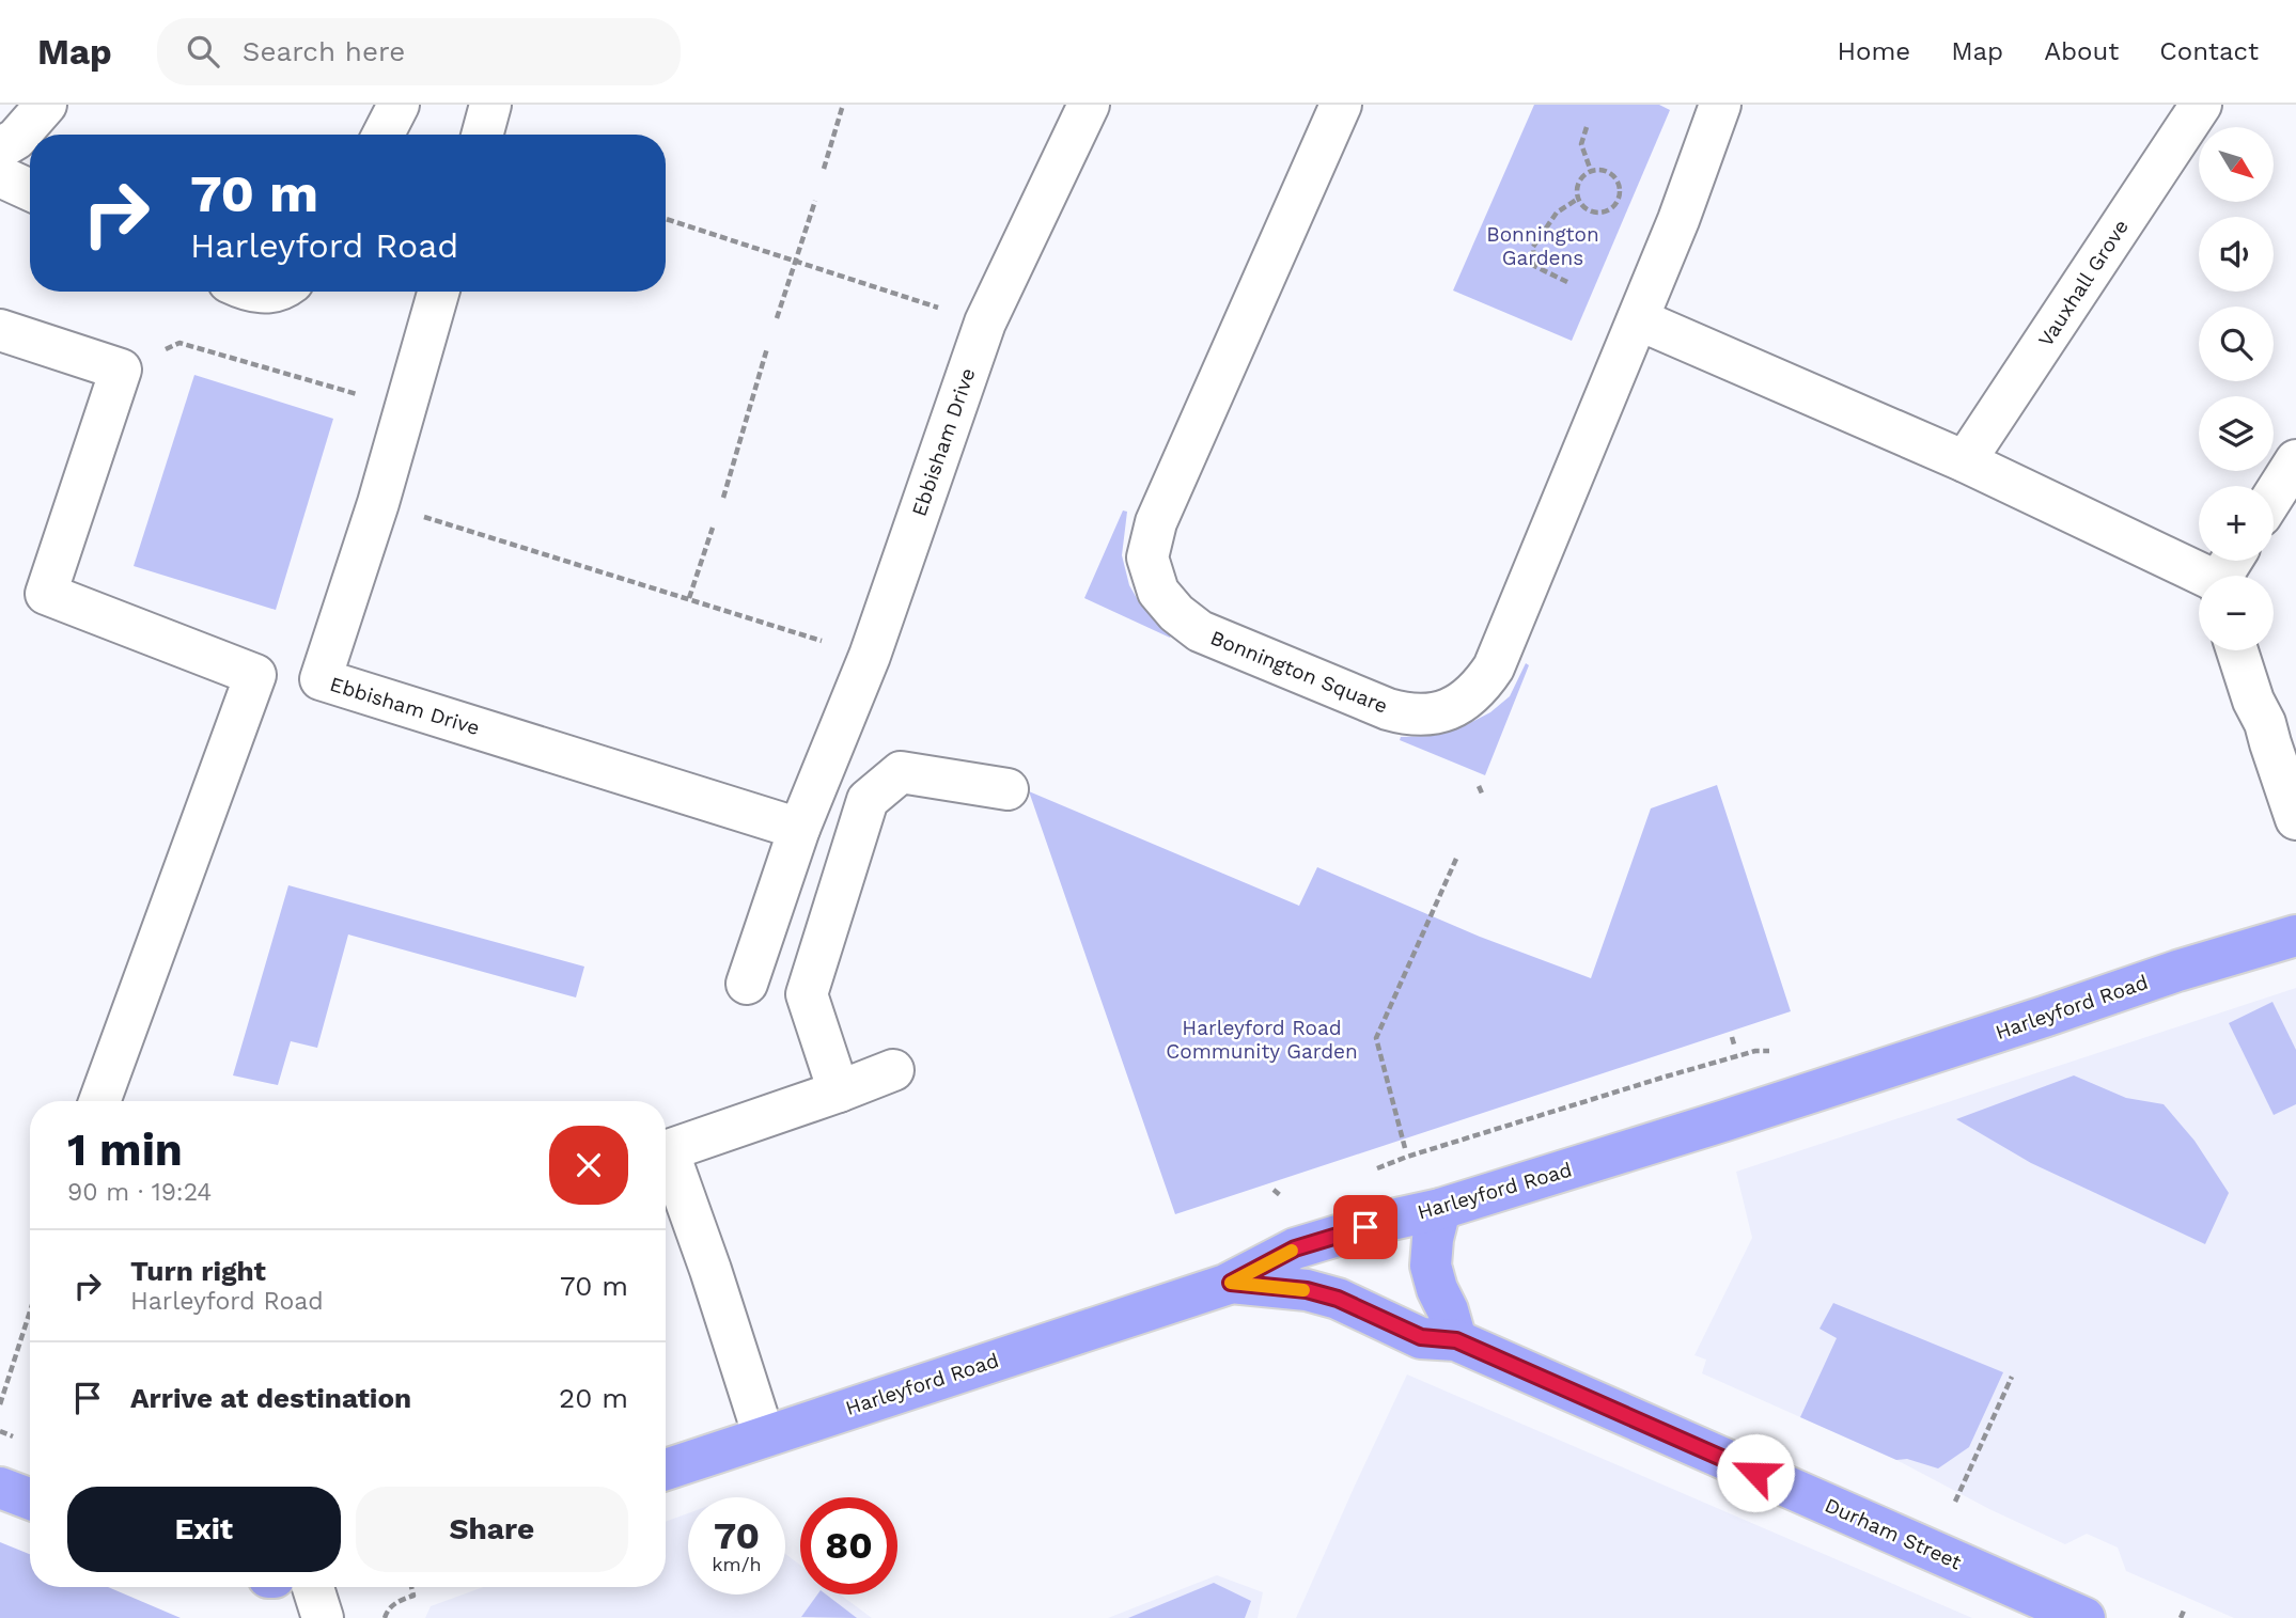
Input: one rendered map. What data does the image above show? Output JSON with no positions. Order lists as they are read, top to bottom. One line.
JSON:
{"streets":{"highway":["Harleyford Road","Durham Street"],"street":["Vauxhall Grove","Ebbisham Drive","Bonnington Square"]},"crossings":[["Harleyford Road","Durham Street"]],"parks":["Bonnington Gardens","Harleyford Road Community Garden"],"north":"bottom right","page":{"header":"Map","search":"Search here","nav":["Home","Map","About","Contact"],"map_buttons":["+","−"],"turn":["70 m","Harleyford Road"],"heading":["1 min","90 m · 19:24"],"list":[{"name":"Turn right","note":"Harleyford Road","value":"70 m"},{"name":"Arrive at destination","value":"20 m"}],"buttons":["Exit","Share"],"speed":"70 km/h","limit":"80"}}
